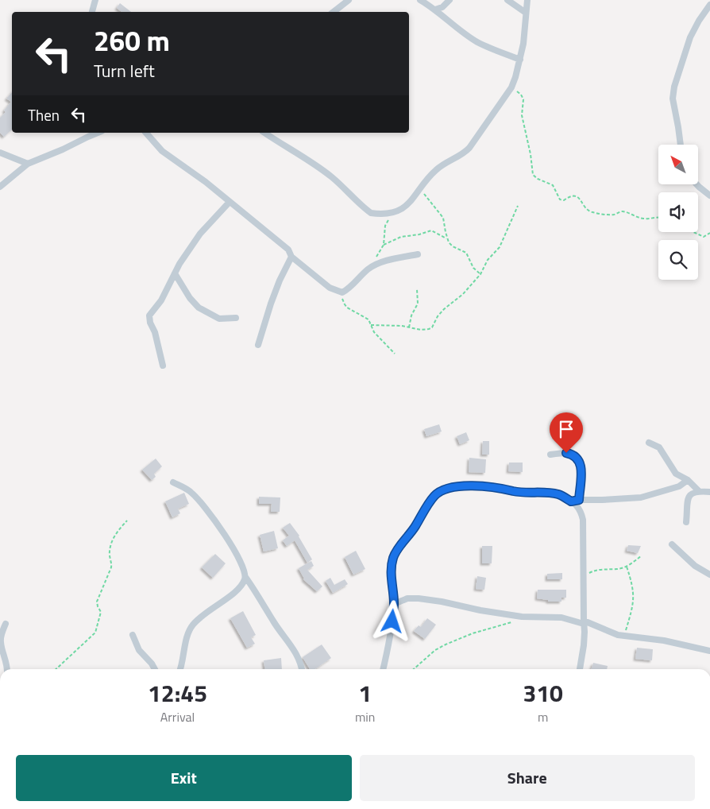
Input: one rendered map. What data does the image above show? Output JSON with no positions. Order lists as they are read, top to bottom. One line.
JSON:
{"north":"top left","page":{"turn":["260 m","Turn left"],"then":"Then","eta":["12:45","Arrival","1","min","310","m"],"buttons":["Exit","Share"]}}
